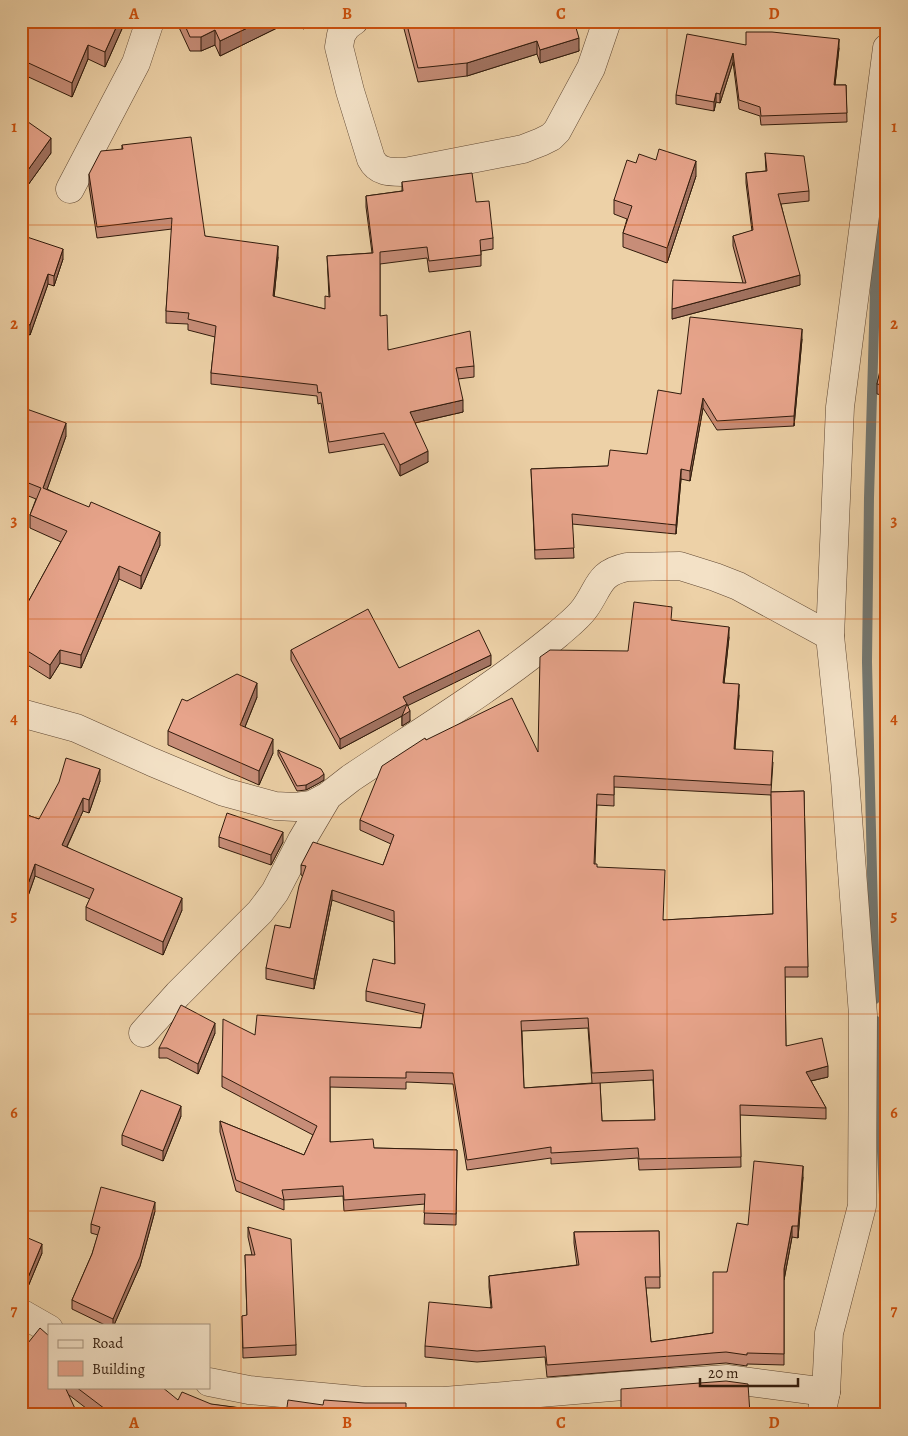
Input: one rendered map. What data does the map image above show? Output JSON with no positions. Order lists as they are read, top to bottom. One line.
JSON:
{"legend":["Road","Building"],"scale_bar":"20 m","grid":{"columns":["A","B","C","D"],"rows":["1","2","3","4","5","6","7"]}}
